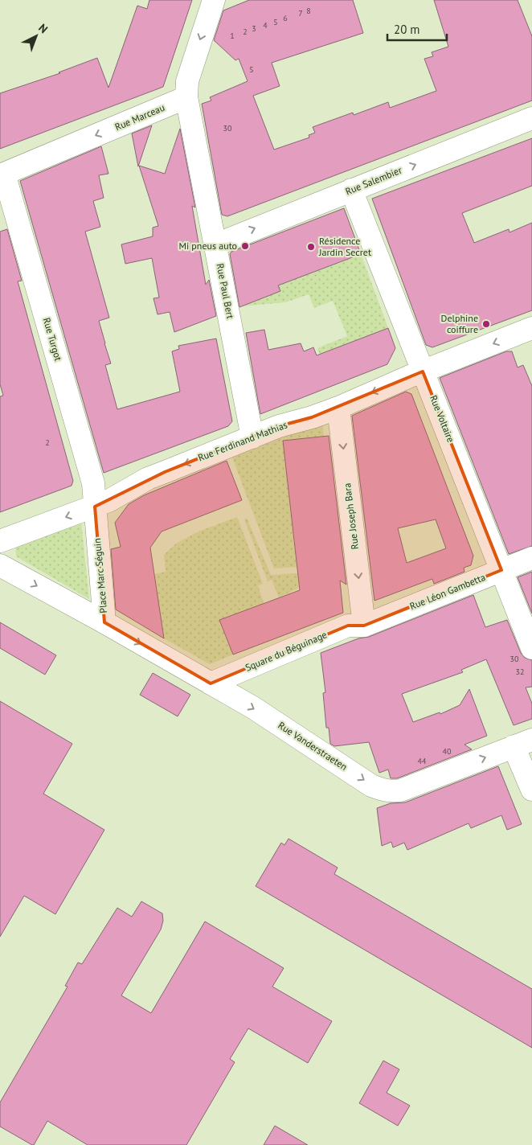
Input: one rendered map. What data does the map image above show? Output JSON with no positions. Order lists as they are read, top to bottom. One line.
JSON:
{"streets":{"street":["Rue Marceau","Rue Salembier","Rue Paul Bert","Rue Turgot","Rue Voltaire","Rue Ferdinand Mathias","Rue Joseph Bara","Place Marc Séguin","Rue Léon Gambetta","Square du Béguinage","Rue Vanderstraeten"]},"crossings":[["Rue Marceau","Rue Paul Bert"],["Rue Marceau","Rue Turgot"],["Rue Salembier","Rue Paul Bert"],["Rue Salembier","Rue Voltaire"],["Rue Paul Bert","Rue Ferdinand Mathias"],["Rue Turgot","Rue Ferdinand Mathias"],["Rue Turgot","Place Marc Séguin"],["Rue Voltaire","Rue Ferdinand Mathias"],["Rue Voltaire","Rue Léon Gambetta"],["Rue Ferdinand Mathias","Rue Joseph Bara"],["Rue Ferdinand Mathias","Place Marc Séguin"],["Rue Joseph Bara","Rue Léon Gambetta"],["Rue Joseph Bara","Square du Béguinage"],["Place Marc Séguin","Rue Vanderstraeten"],["Rue Léon Gambetta","Square du Béguinage"],["Square du Béguinage","Rue Vanderstraeten"]],"one_way":["Rue Marceau","Rue Salembier","Rue Ferdinand Mathias","Rue Joseph Bara","Place Marc Séguin","Rue Vanderstraeten"],"places":["Mi pneus auto","Résidence Jardin Secret","Delphine coiffure"],"house_numbers":["8","7","6","5","4","3","2","1","5","30","2","30","32","40","44"],"scale_bar":"20 m","north":"top right"}
